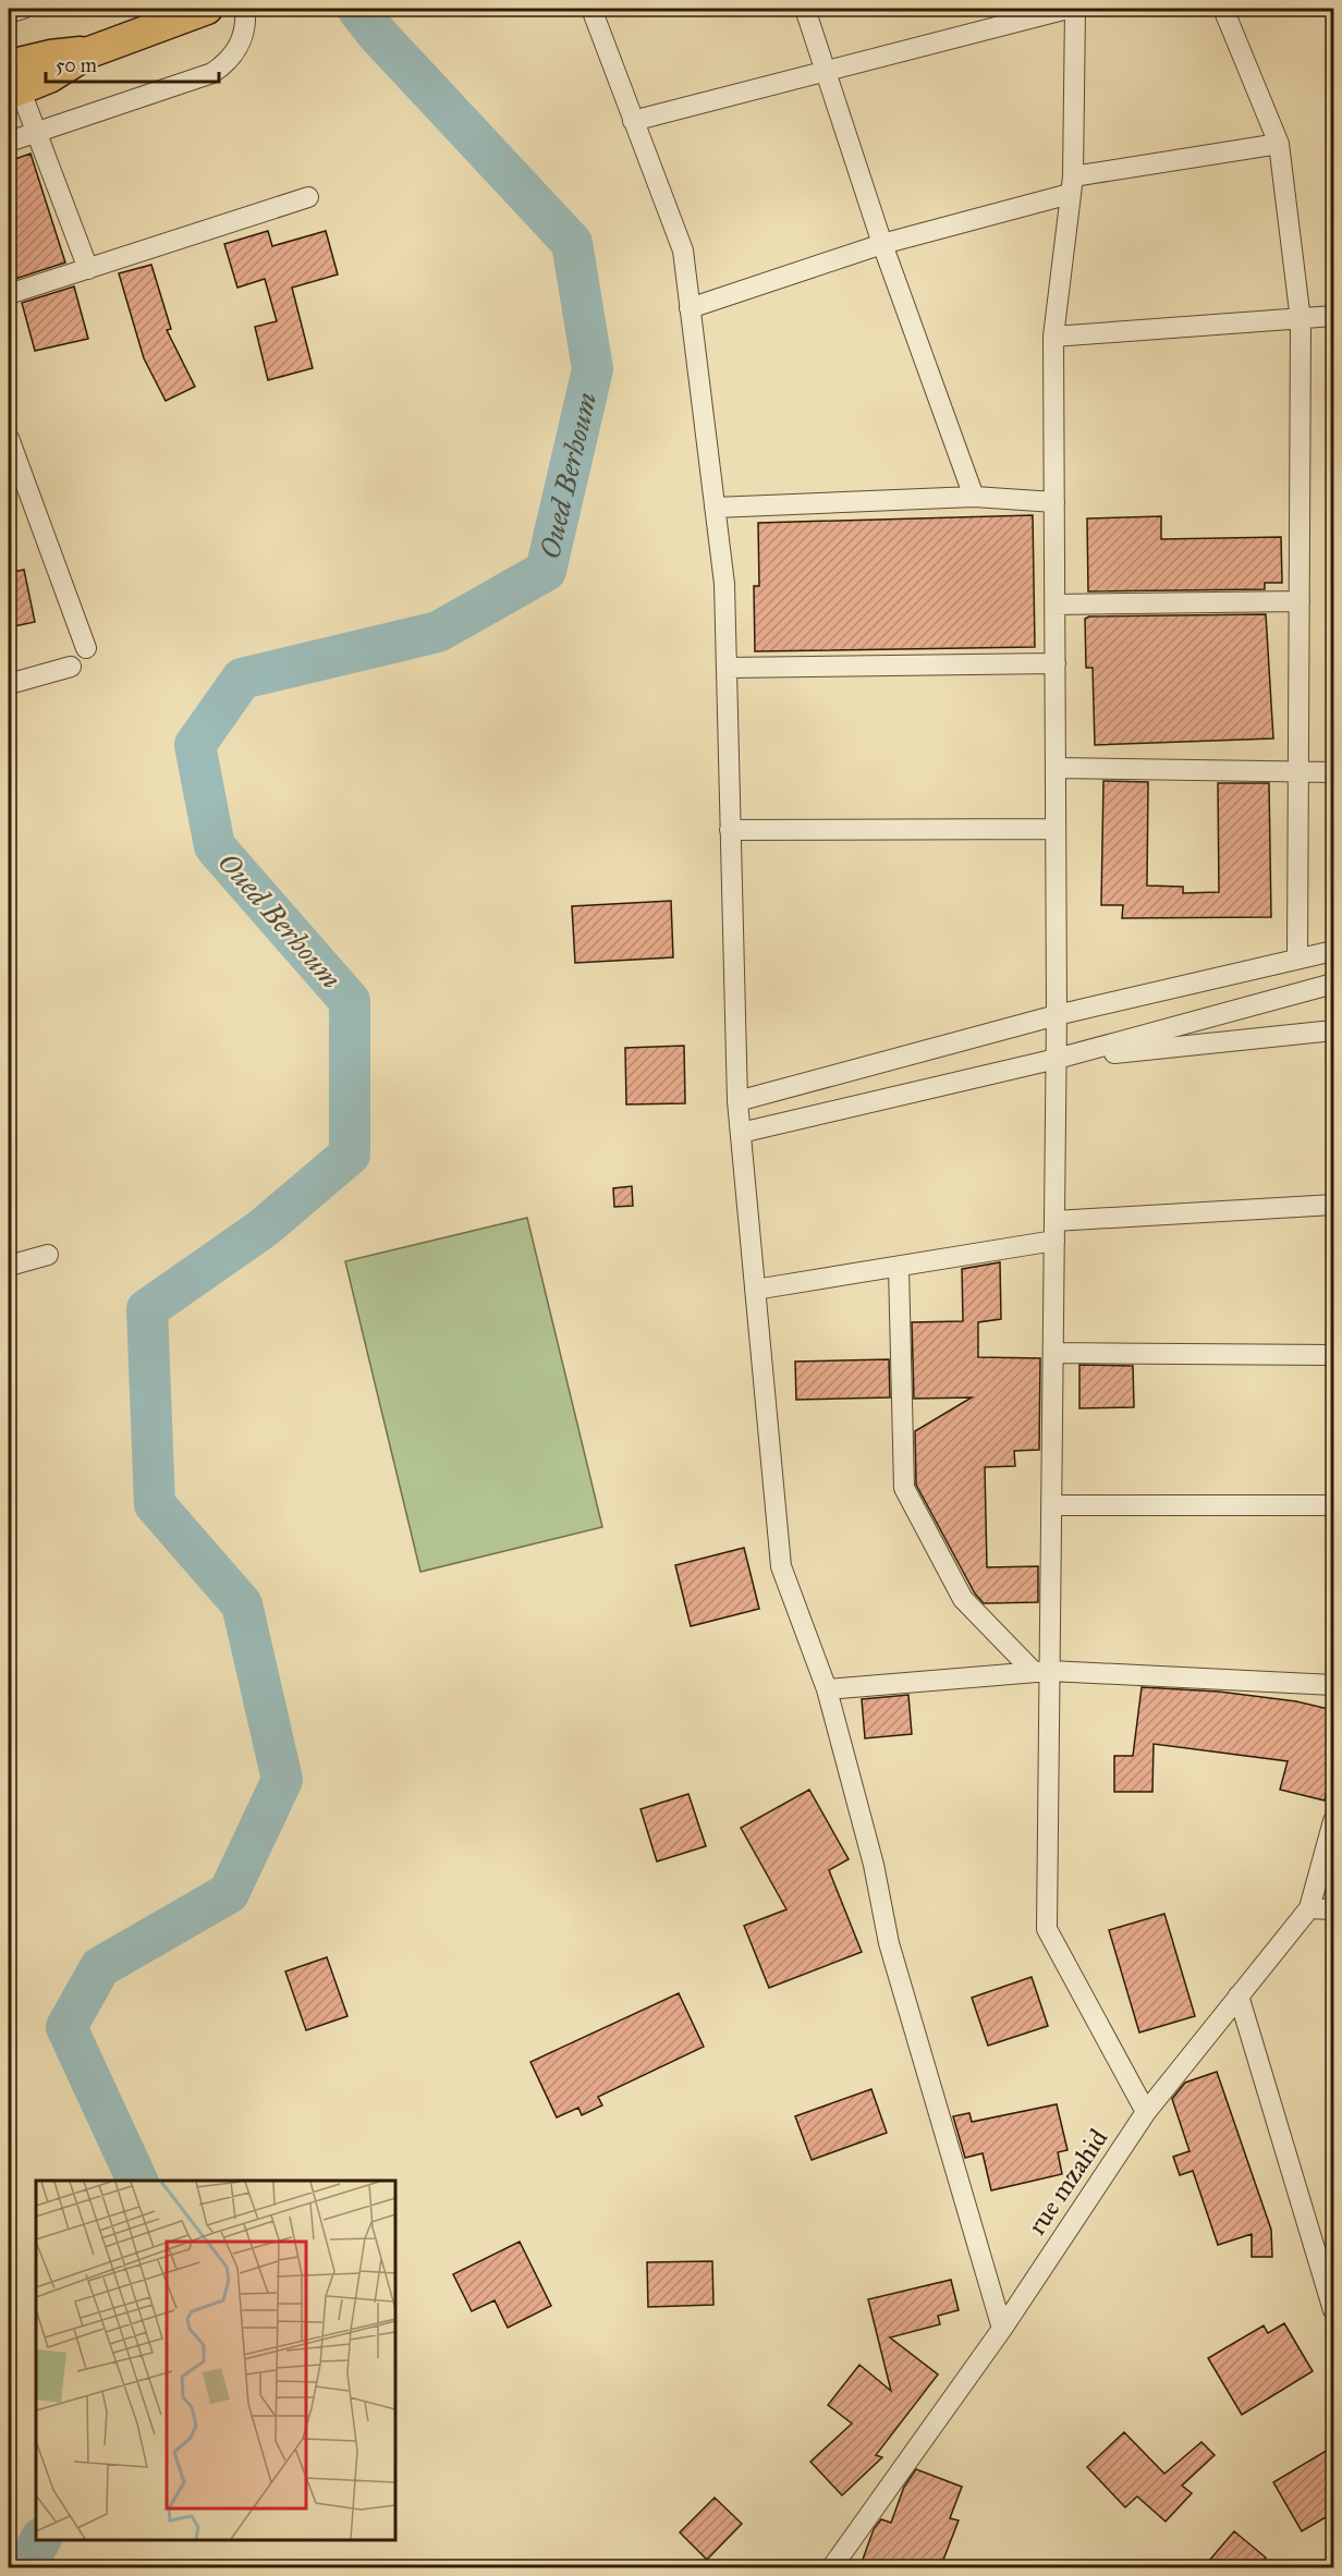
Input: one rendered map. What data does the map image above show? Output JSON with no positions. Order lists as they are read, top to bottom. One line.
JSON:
{"streets":{"street":["rue mzahid"]},"water":["Oued Berhoum"],"scale_bar":"50 m"}
